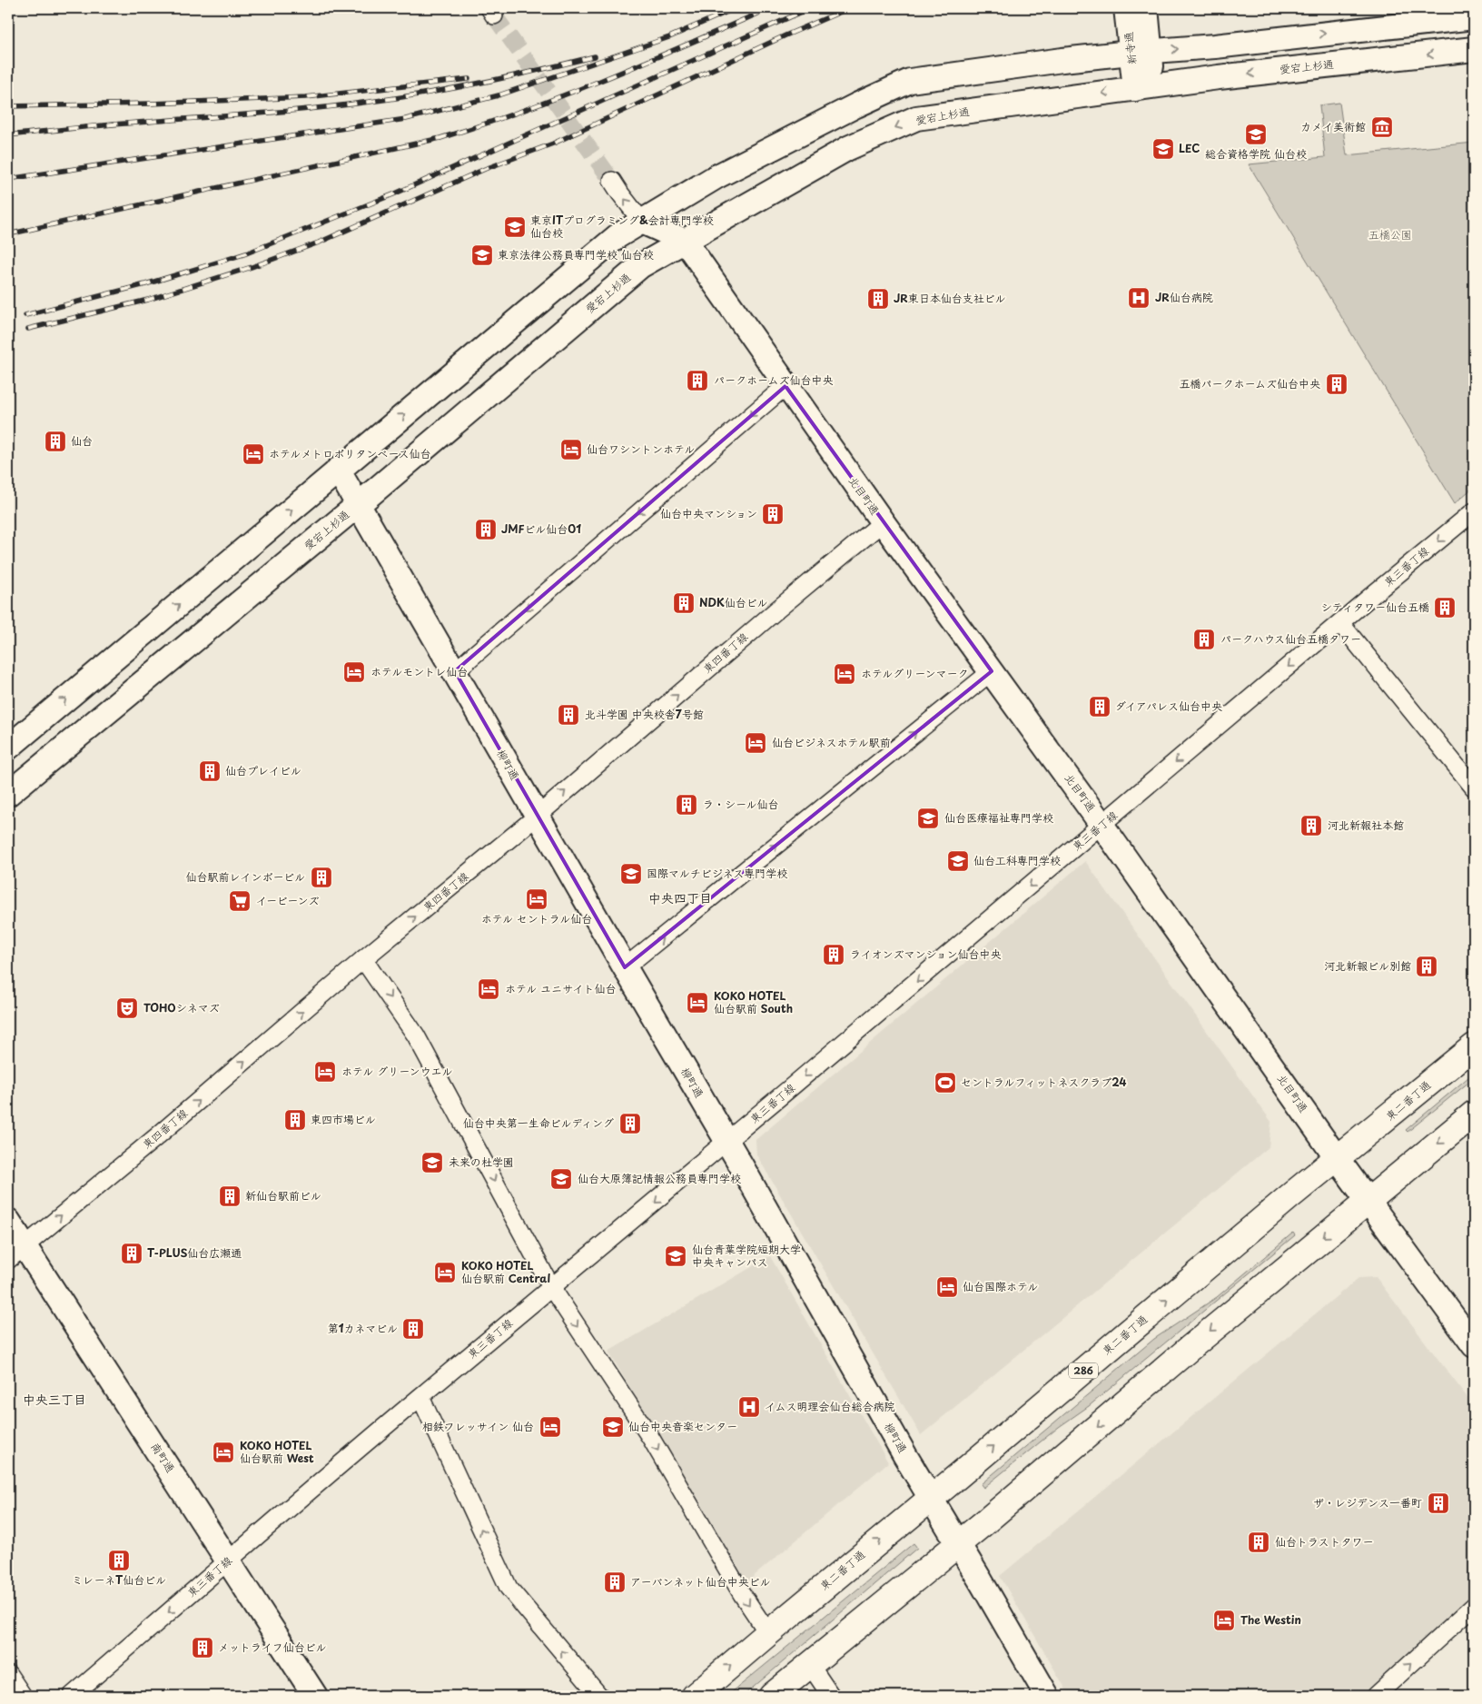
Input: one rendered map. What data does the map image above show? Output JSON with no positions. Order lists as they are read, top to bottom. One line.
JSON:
{"streets":{"highway":["東二番丁通","286"],"street":["新寺通","愛宕上杉通","北目町通","東三番丁線","東四番丁線","柳町通","南町通"]},"crossings":[["新寺通","愛宕上杉通"],["愛宕上杉通","北目町通"],["愛宕上杉通","柳町通"],["北目町通","東三番丁線"],["北目町通","東四番丁線"],["北目町通","東二番丁通"],["東三番丁線","柳町通"],["東三番丁線","南町通"],["東四番丁線","柳町通"],["東四番丁線","南町通"],["柳町通","東二番丁通"]],"one_way":["東三番丁線","東四番丁線"],"districts":["中央四丁目","中央三丁目"],"parks":["五橋公園"],"places":{"museum":["カメイ美術館"],"school or university":["総合資格学院 仙台校","LEC","東京ITプログラミング&会計専門学校 仙台校","東京法律公務員専門学校 仙台校","仙台医療福祉専門学校","仙台工科専門学校","国際マルチビジネス専門学校","未来の杜学園","仙台大原簿記情報公務員専門学校","仙台青葉学院短期大学 中央キャンパス","仙台中央音楽センター"],"hospital":["JR仙台病院","イムス明理会仙台総合病院"],"building":["JR東日本仙台支社ビル","パークホームズ仙台中央","五橋パークホームズ仙台中央","仙台","仙台中央マンション","JMFビル仙台01","NDK仙台ビル","シティタワー仙台五橋","パークハウス仙台五橋タワー","ダイアパレス仙台中央","北斗学園 中央校舎7号館","仙台プレイビル","ラ・シール仙台","河北新報社本館","仙台駅前レインボービル","ライオンズマンション仙台中央","河北新報ビル別館","東四市場ビル","仙台中央第一生命ビルディング","新仙台駅前ビル","T-PLUS仙台広瀬通","第1カネマビル","ザ・レジデンス一番町","仙台トラストタワー","ミレーネT仙台ビル","アーバンネット仙台中央ビル","メットライフ仙台ビル"],"hotel":["仙台ワシントンホテル","ホテルメトロポリタンベース仙台","ホテルモントレ仙台","ホテルグリーンマーク","仙台ビジネスホテル駅前","ホテル セントラル仙台","ホテル ユニサイト仙台","KOKO HOTEL 仙台駅前 South","ホテル グリーンウエル","KOKO HOTEL 仙台駅前 Central","仙台国際ホテル","相鉄フレッサイン 仙台","KOKO HOTEL 仙台駅前 West","The Westin"],"supermarket":["イービーンズ"],"theatre":["TOHOシネマズ"],"sports":["セントラルフィットネスクラブ24"]}}
